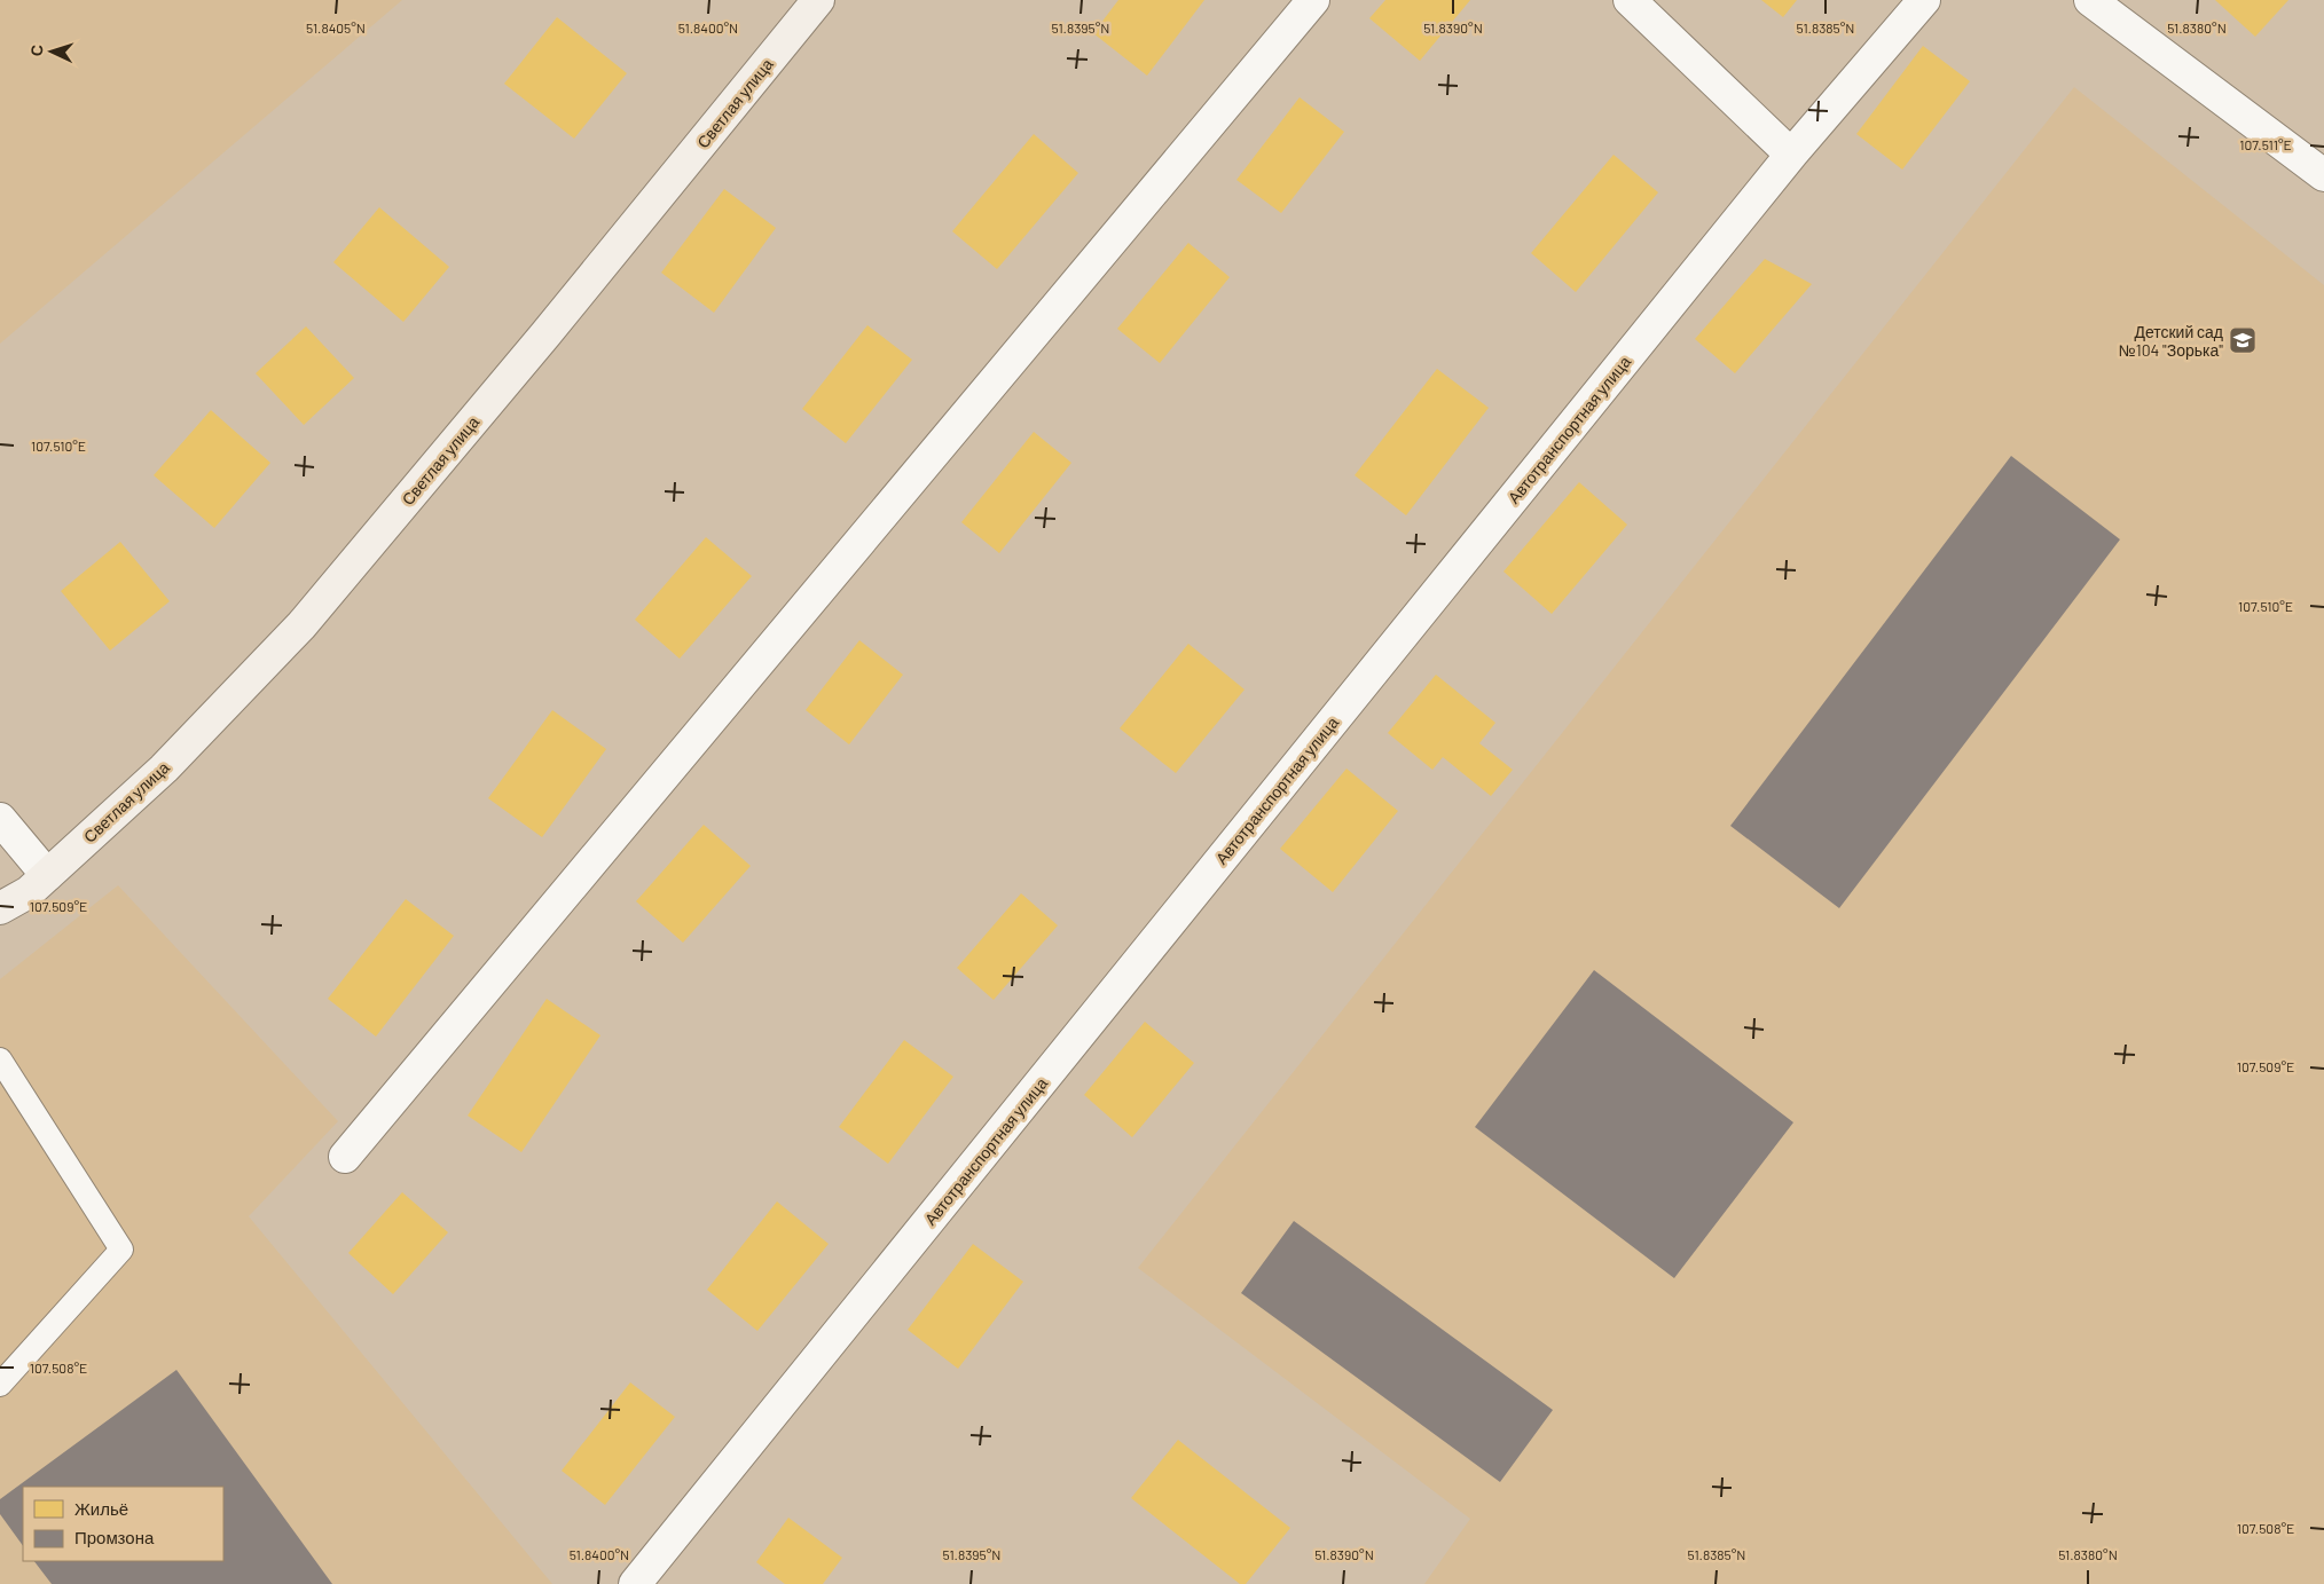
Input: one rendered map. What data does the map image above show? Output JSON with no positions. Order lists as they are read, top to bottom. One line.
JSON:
{"streets":{"street":["Светлая улица","Автотранспортная улица"]},"places":{"school or university":["Детский сад №104 \"Зорька\""]},"legend":["Жильё","Промзона"],"north":"left","coordinates":["51.8405°N","51.8385°N","51.8400°N","51.8395°N","51.8390°N","51.8380°N","107.511°E","107.510°E","107.509°E","107.508°E"]}
